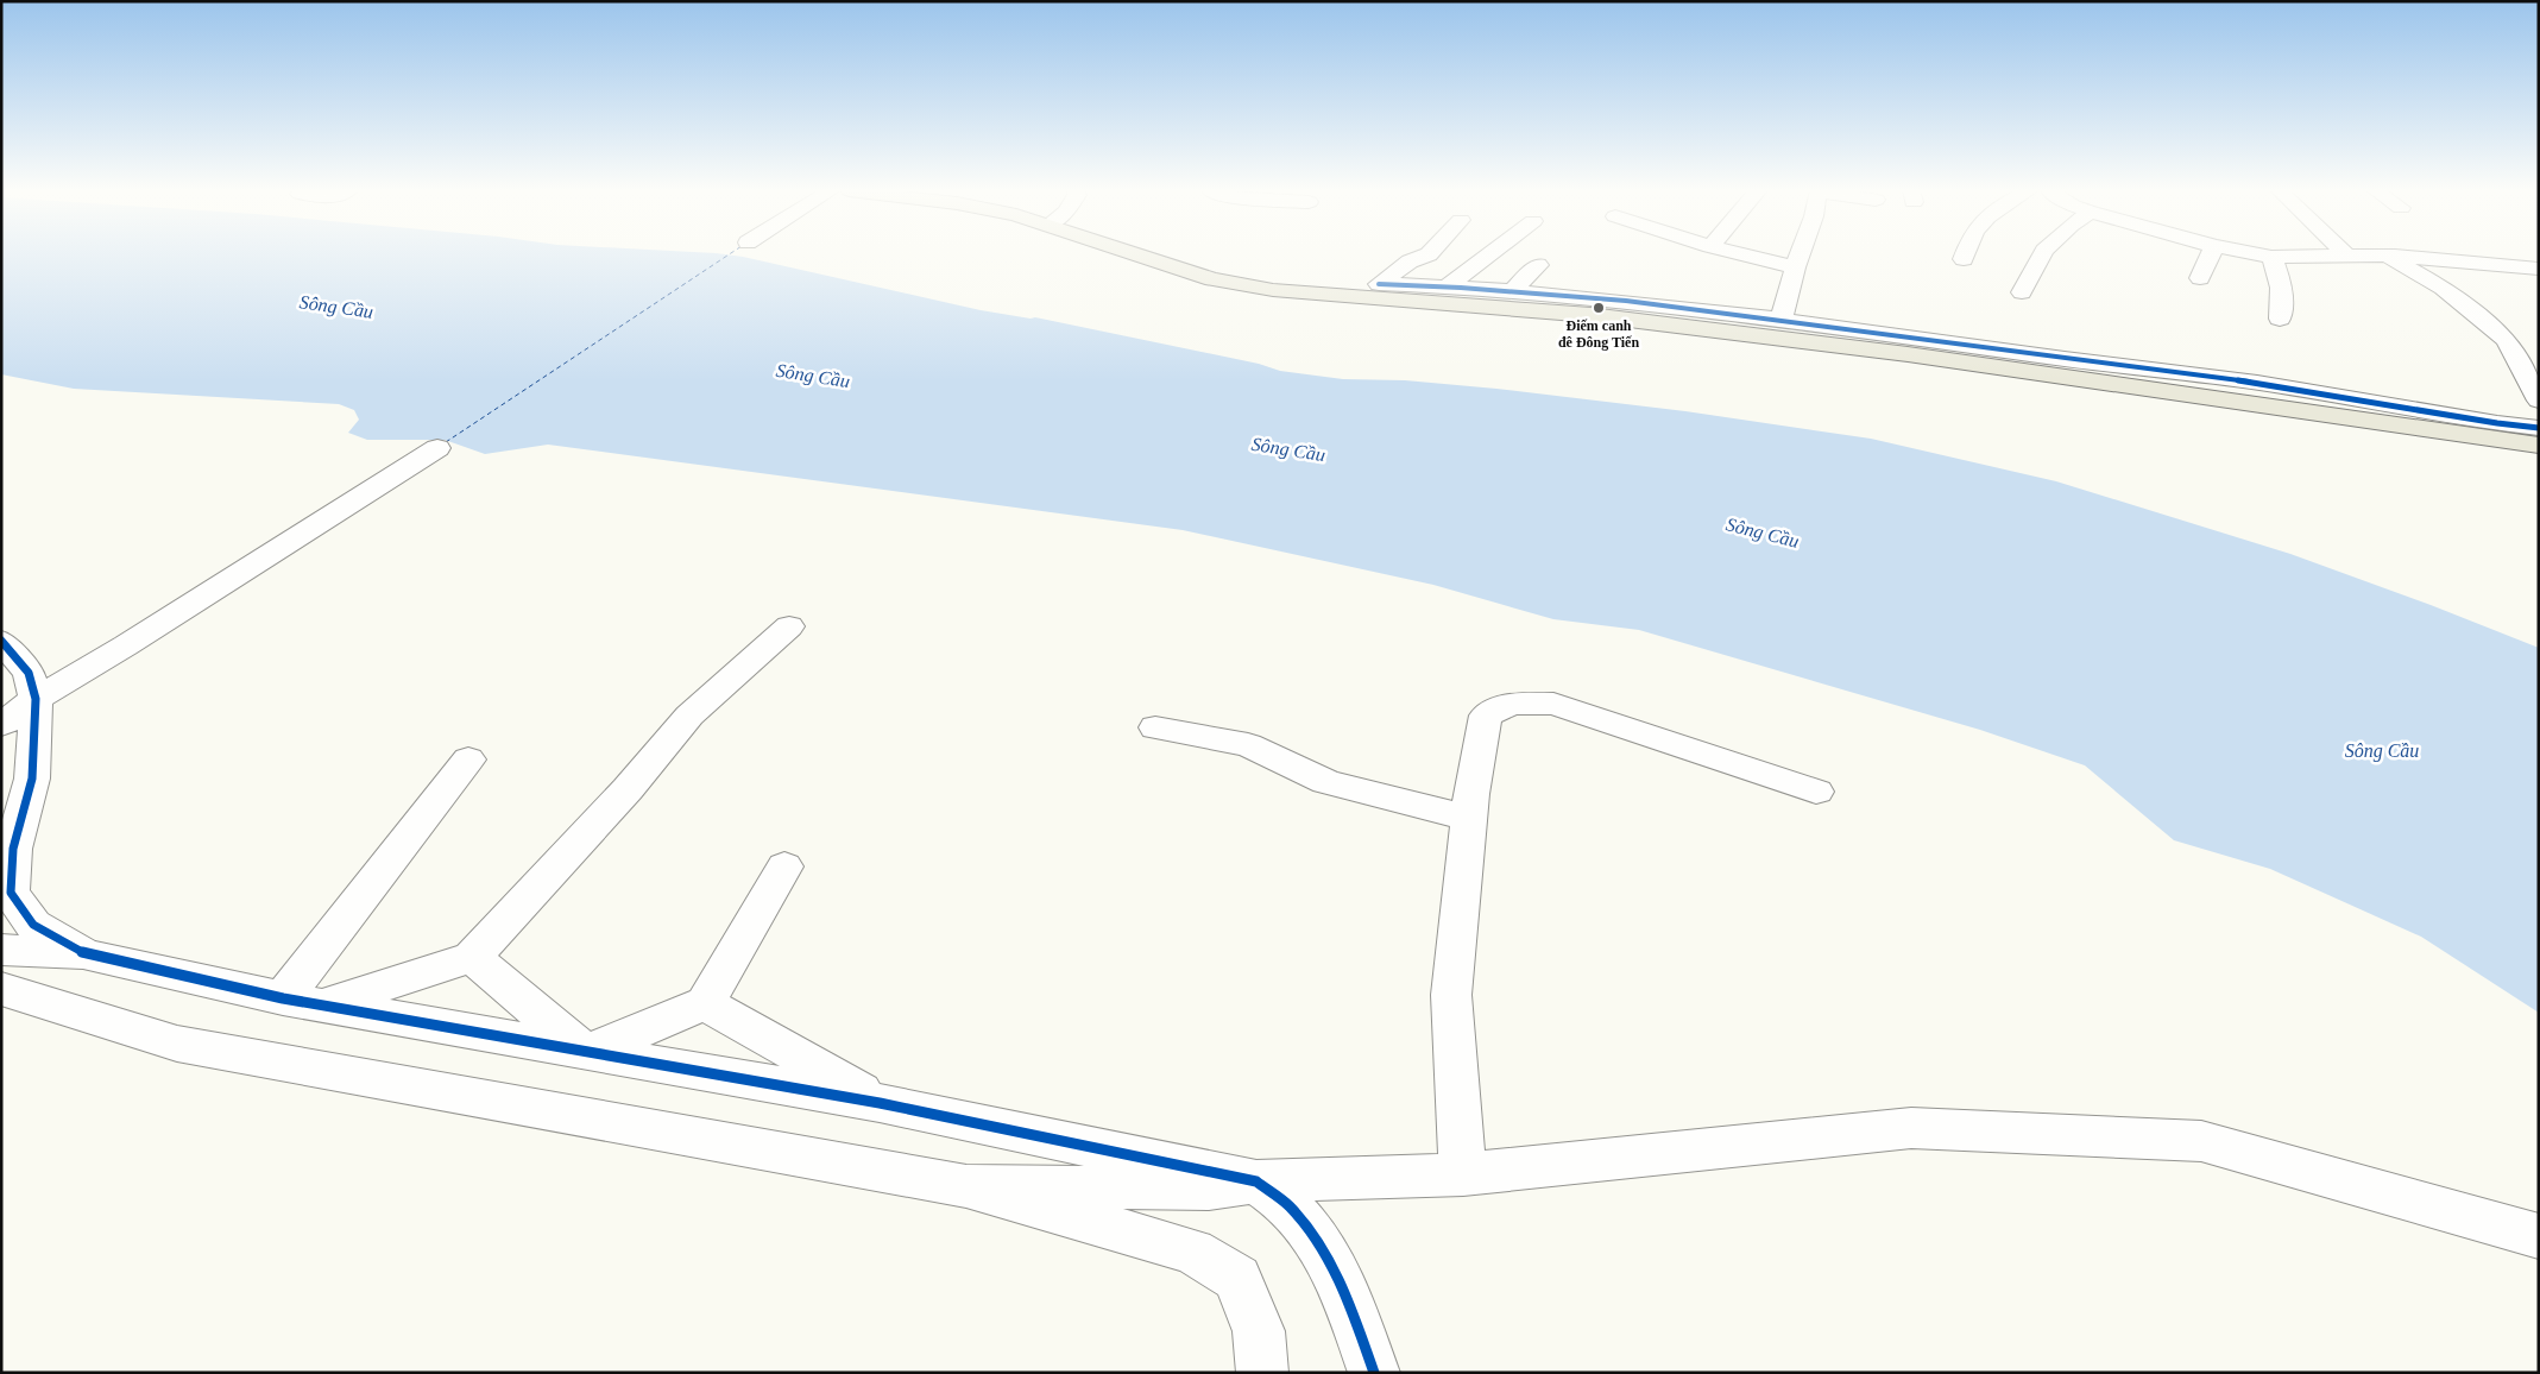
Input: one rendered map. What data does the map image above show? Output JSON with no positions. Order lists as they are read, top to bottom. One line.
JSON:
{"water":["Sông Cầu"],"places":["Điếm canh đê Đông Tiến"]}
